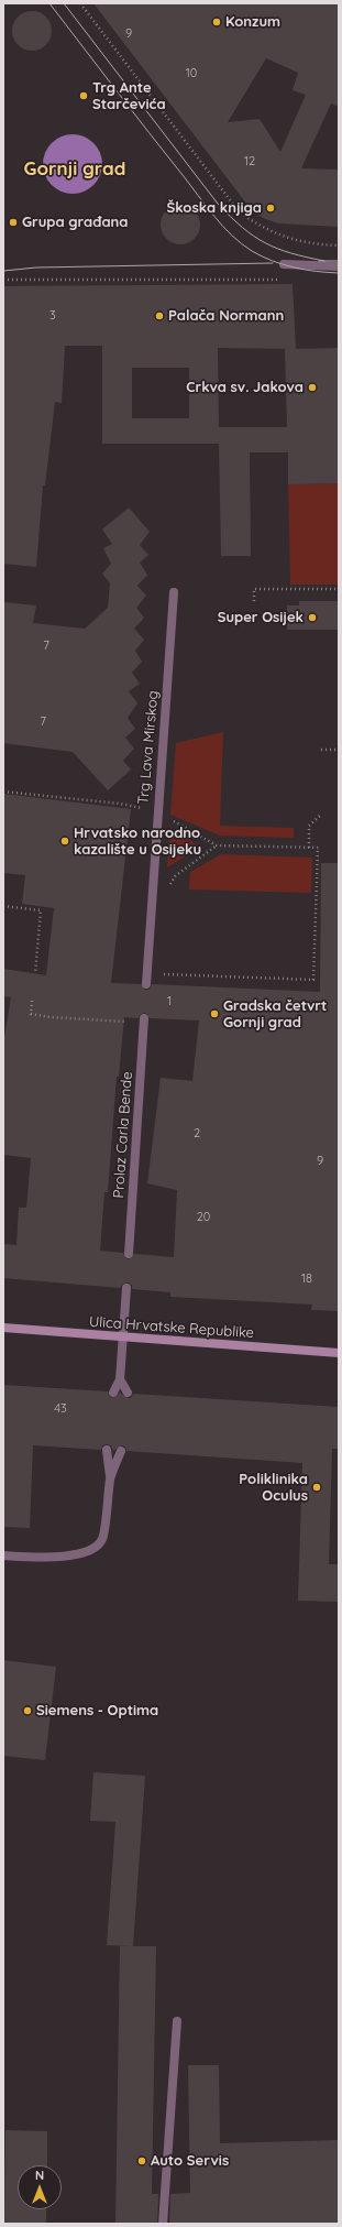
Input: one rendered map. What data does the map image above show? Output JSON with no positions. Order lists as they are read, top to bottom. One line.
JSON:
{"streets":{"street":["Trg Lava Mirskog","Prolaz Carla Bende","Ulica Hrvatske Republike"]},"districts":["Gornji grad"],"places":["Konzum","Trg Ante Starčevića","Škoska knjiga","Grupa građana","Palača Normann","Crkva sv. Jakova","Super Osijek","Hrvatsko narodno kazalište u Osijeku","Gradska četvrt Gornji grad","Poliklinika Oculus","Siemens - Optima","Auto Servis"],"house_numbers":["9","10","12","3","7","7","1","2","9","20","18","43"],"north":"top"}
